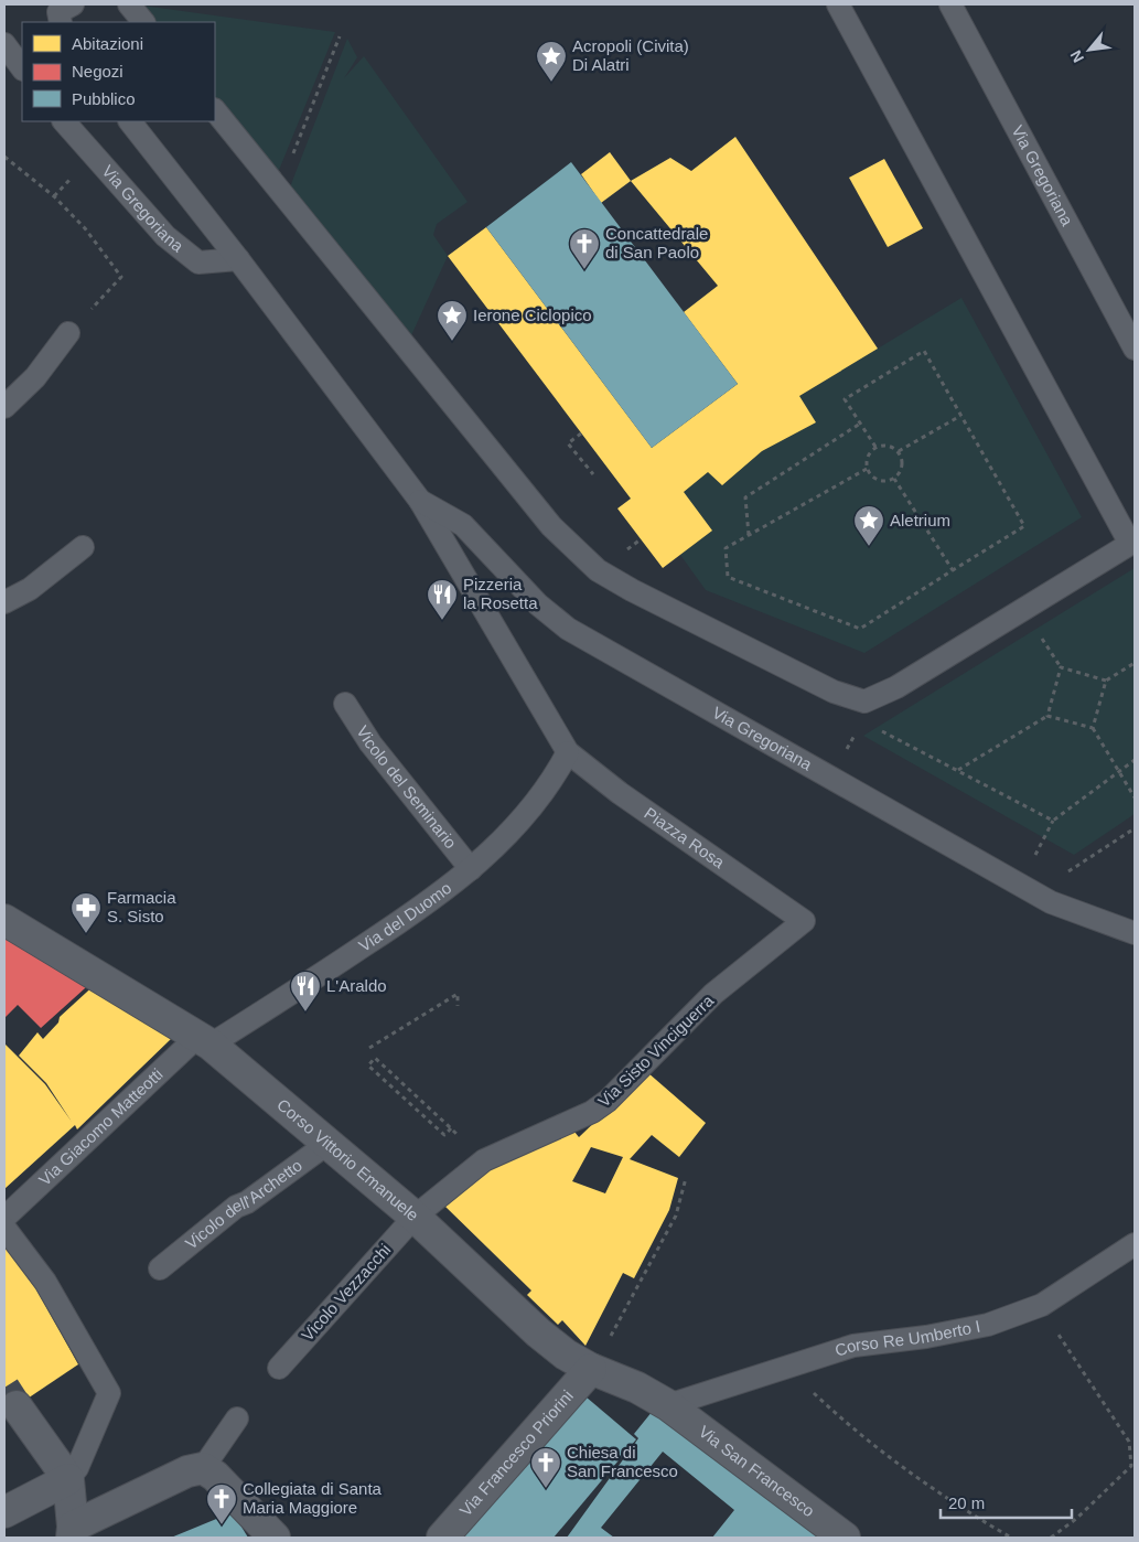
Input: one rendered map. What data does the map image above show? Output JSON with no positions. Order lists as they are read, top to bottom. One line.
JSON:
{"streets":{"street":["Corso Vittorio Emanuele","Via Francesco Priorini","Via San Francesco"],"lane":["Via Gregoriana","Vicolo del Seminario","Piazza Rosa","Via del Duomo","Via Sisto Vinciguerra","Via Giacomo Matteotti","Vicolo dell'Archetto","Vicolo Vezzacchi","Corso Re Umberto I"]},"crossings":[["Vicolo del Seminario","Via del Duomo"],["Piazza Rosa","Via del Duomo"],["Piazza Rosa","Via Sisto Vinciguerra"],["Via del Duomo","Via Giacomo Matteotti"],["Via del Duomo","Corso Vittorio Emanuele"],["Via Sisto Vinciguerra","Corso Vittorio Emanuele"],["Via Sisto Vinciguerra","Vicolo Vezzacchi"],["Via Giacomo Matteotti","Corso Vittorio Emanuele"],["Corso Vittorio Emanuele","Vicolo dell'Archetto"],["Corso Vittorio Emanuele","Vicolo Vezzacchi"],["Corso Vittorio Emanuele","Corso Re Umberto I"],["Corso Vittorio Emanuele","Via Francesco Priorini"],["Corso Vittorio Emanuele","Via San Francesco"],["Corso Re Umberto I","Via San Francesco"]],"places":{"place":["Acropoli (Civita) Di Alatri","Ierone Ciclopico","Aletrium"],"church":["Concattedrale di San Paolo","Chiesa di San Francesco","Collegiata di Santa Maria Maggiore"],"restaurant":["Pizzeria la Rosetta","L'Araldo"],"pharmacy":["Farmacia S. Sisto"]},"legend":["Abitazioni","Negozi","Pubblico"],"scale_bar":"20 m","north":"bottom left"}
